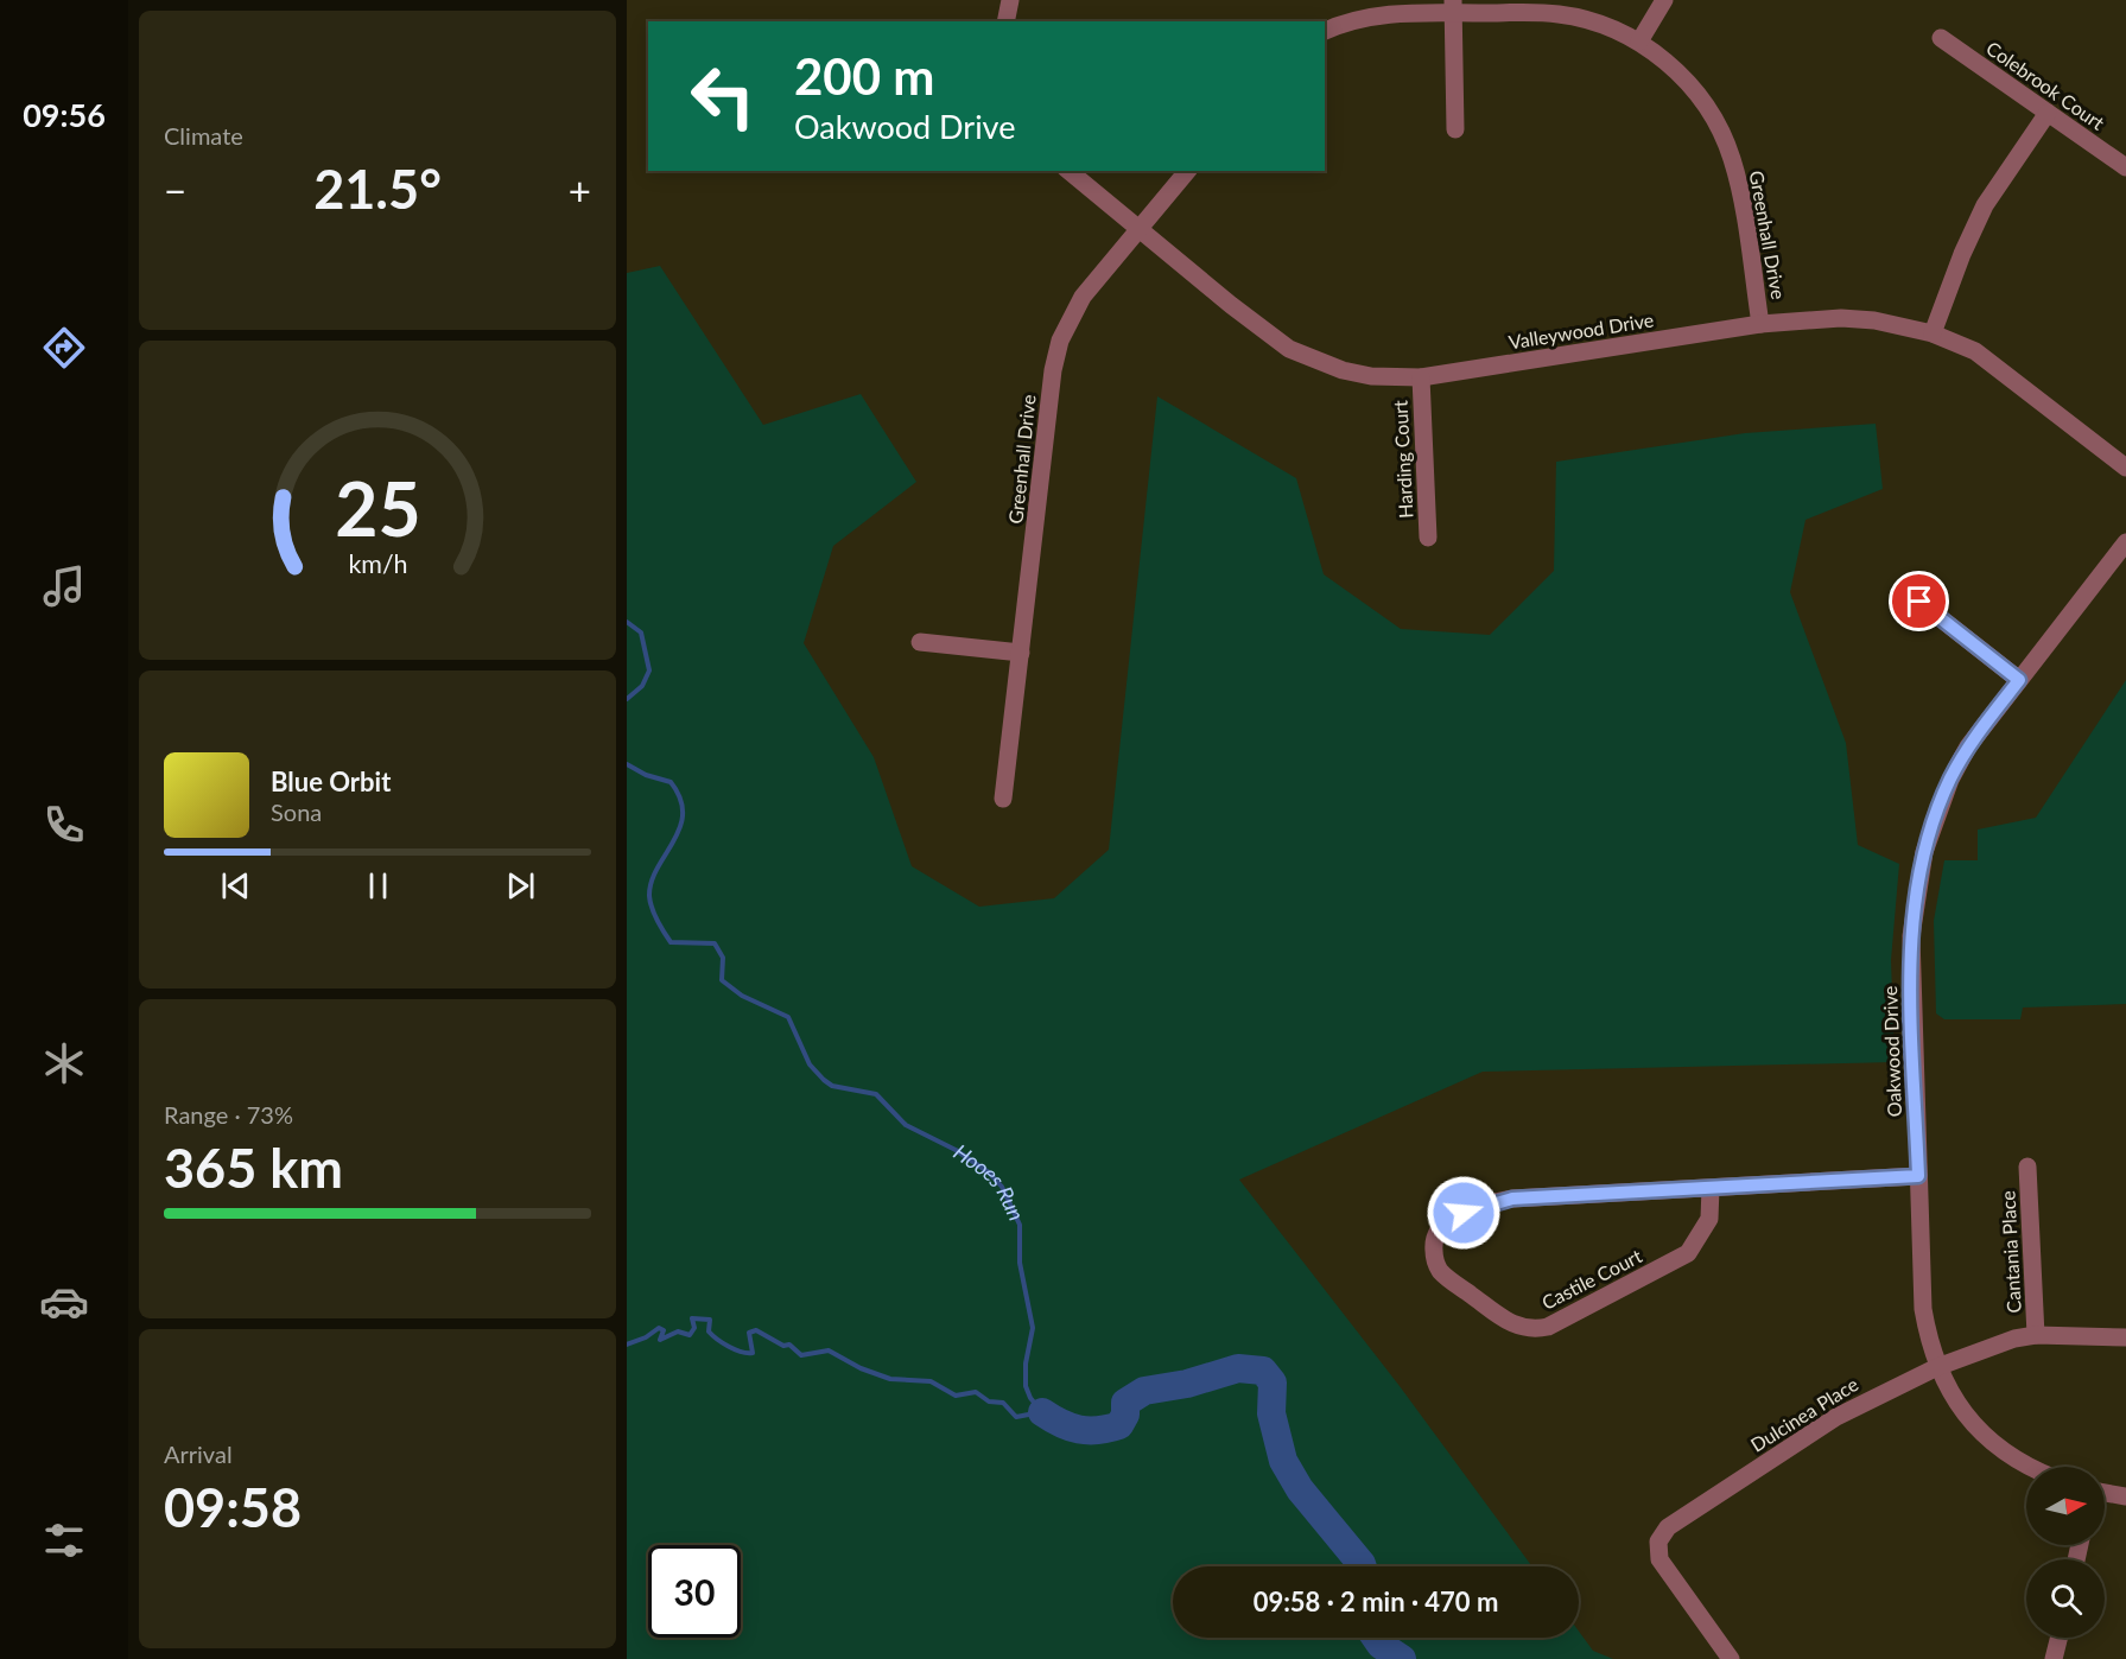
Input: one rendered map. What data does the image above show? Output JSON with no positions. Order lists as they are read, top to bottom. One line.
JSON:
{"streets":{"street":["Colebrook Court","Greenhall Drive","Valleywood Drive","Harding Court","Oakwood Drive","Cantania Place","Castile Court","Dulcinea Place"]},"crossings":[["Greenhall Drive","Valleywood Drive"],["Valleywood Drive","Harding Court"],["Oakwood Drive","Castile Court"],["Oakwood Drive","Dulcinea Place"],["Cantania Place","Dulcinea Place"]],"water":["Hooes Run"],"north":"right","page":{"tabs":"09:56","tile":["Climate",["Range · 73%","365 km"],["Arrival","09:58"]],"turn":["200 m","Oakwood Drive"],"heat":["−","21.5°","+"],"song":["Blue Orbit","Sona"],"limit":"30","trip":"09:58 · 2 min · 470 m","gauge":["25","km/h"]}}
